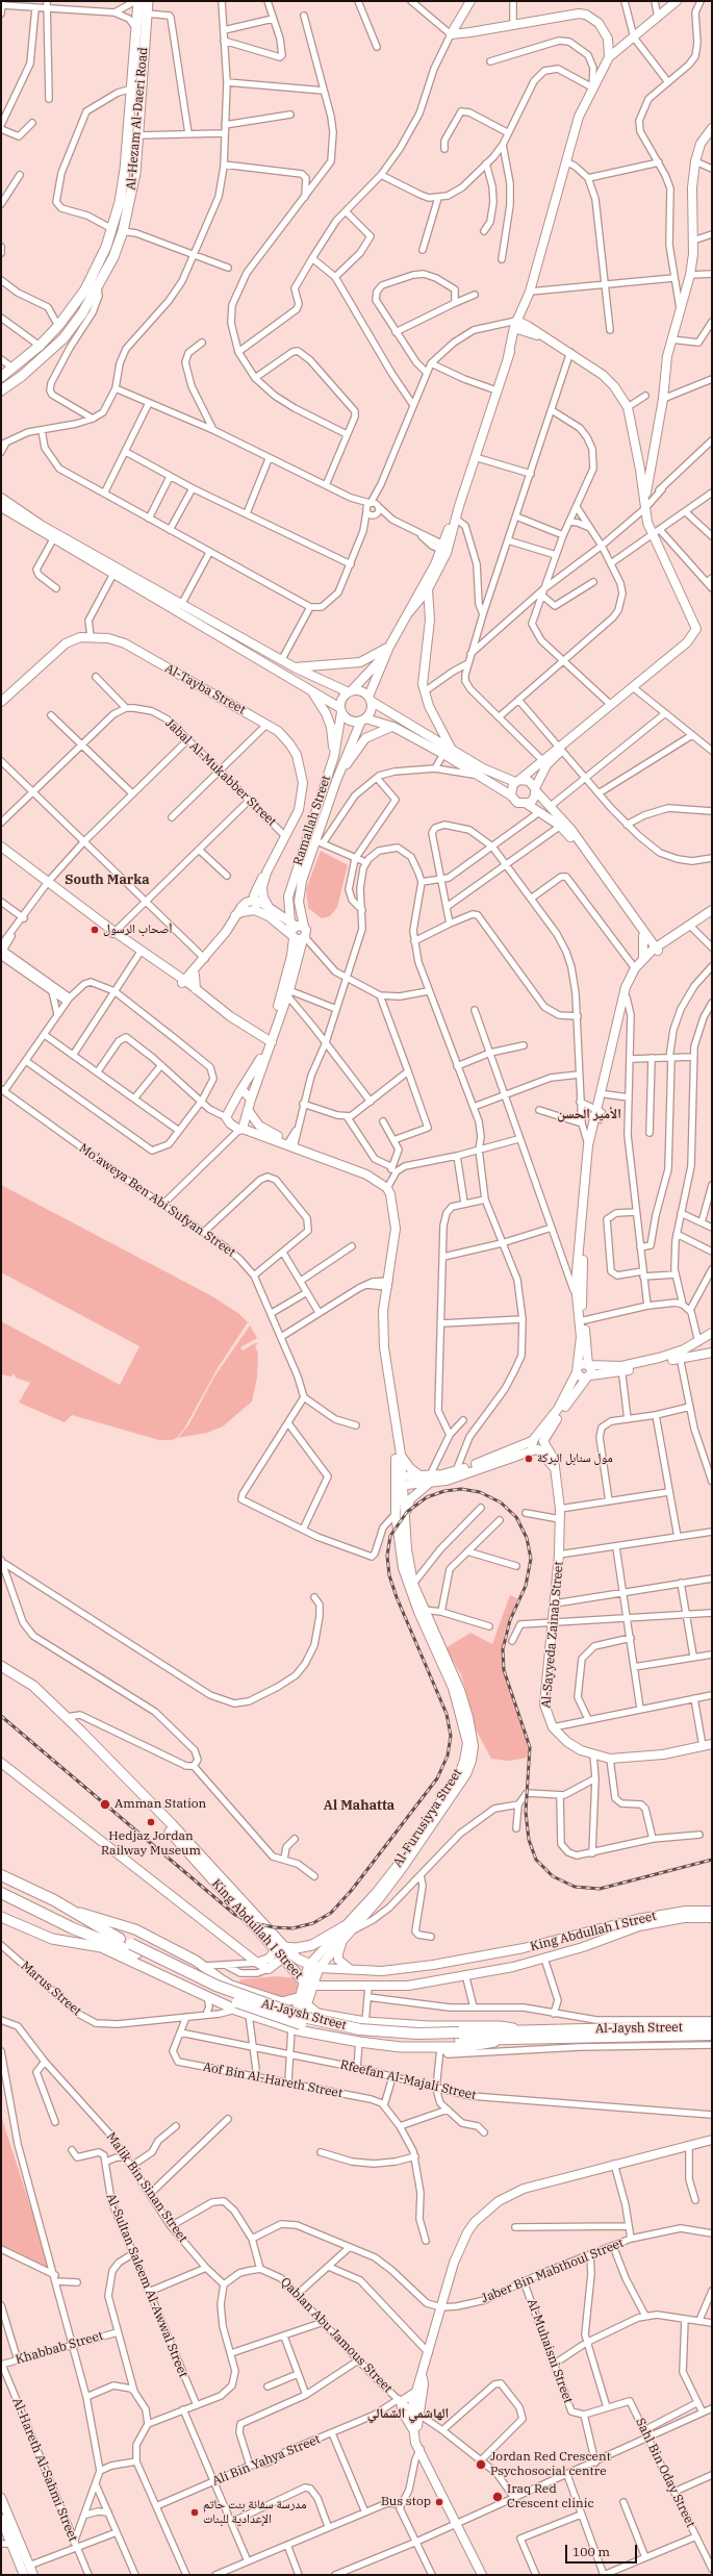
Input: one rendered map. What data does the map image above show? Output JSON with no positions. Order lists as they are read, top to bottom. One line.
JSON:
{"streets":{"highway":["Al-Jaysh Street"],"main road":["Al-Hezam Al-Daeri Road","Al-Furusiyya Street","King Abdullah I Street"],"street":["Al-Tayba Street","Jabal Al-Mukabber Street","Ramallah Street","Mo'aweya Ben Abi Sufyan Street","Al-Sayyeda Zainab Street","Marus Street","Aof Bin Al-Hareth Street","Rfeefan Al-Majali Street","Malik Bin Sinan Street","Jaber Bin Mabthoul Street","Al-Sultan Saleem Al-Awwal Street","Qablan Abu Jamous Street","Khabbab Street","Al-Muhaisni Street","Ali Bin Yahya Street","Al-Hareth Al-Sahmi Street","Sahl Bin Oday Street"]},"crossings":[["Al-Tayba Street","Jabal Al-Mukabber Street"],["Al-Furusiyya Street","King Abdullah I Street"],["Al-Furusiyya Street","Aof Bin Al-Hareth Street"],["Al-Furusiyya Street","Rfeefan Al-Majali Street"],["Marus Street","Aof Bin Al-Hareth Street"],["Aof Bin Al-Hareth Street","Rfeefan Al-Majali Street"],["Jaber Bin Mabthoul Street","Al-Muhaisni Street"],["Qablan Abu Jamous Street","Ali Bin Yahya Street"],["Khabbab Street","Al-Hareth Al-Sahmi Street"],["Al-Muhaisni Street","Sahl Bin Oday Street"]],"districts":["South Marka","الأمير الحسن","Al Mahatta","الهاشمي الشمالي"],"places":["أصحاب الرسول","مول سنابل البركة","Amman Station","Hedjaz Jordan Railway Museum","Jordan Red Crescent Psychosocial centre","Iraq Red Crescent clinic","Bus stop","مدرسة سفانة بنت حاتم الإعدادية للبنات"],"scale_bar":"100 m"}
